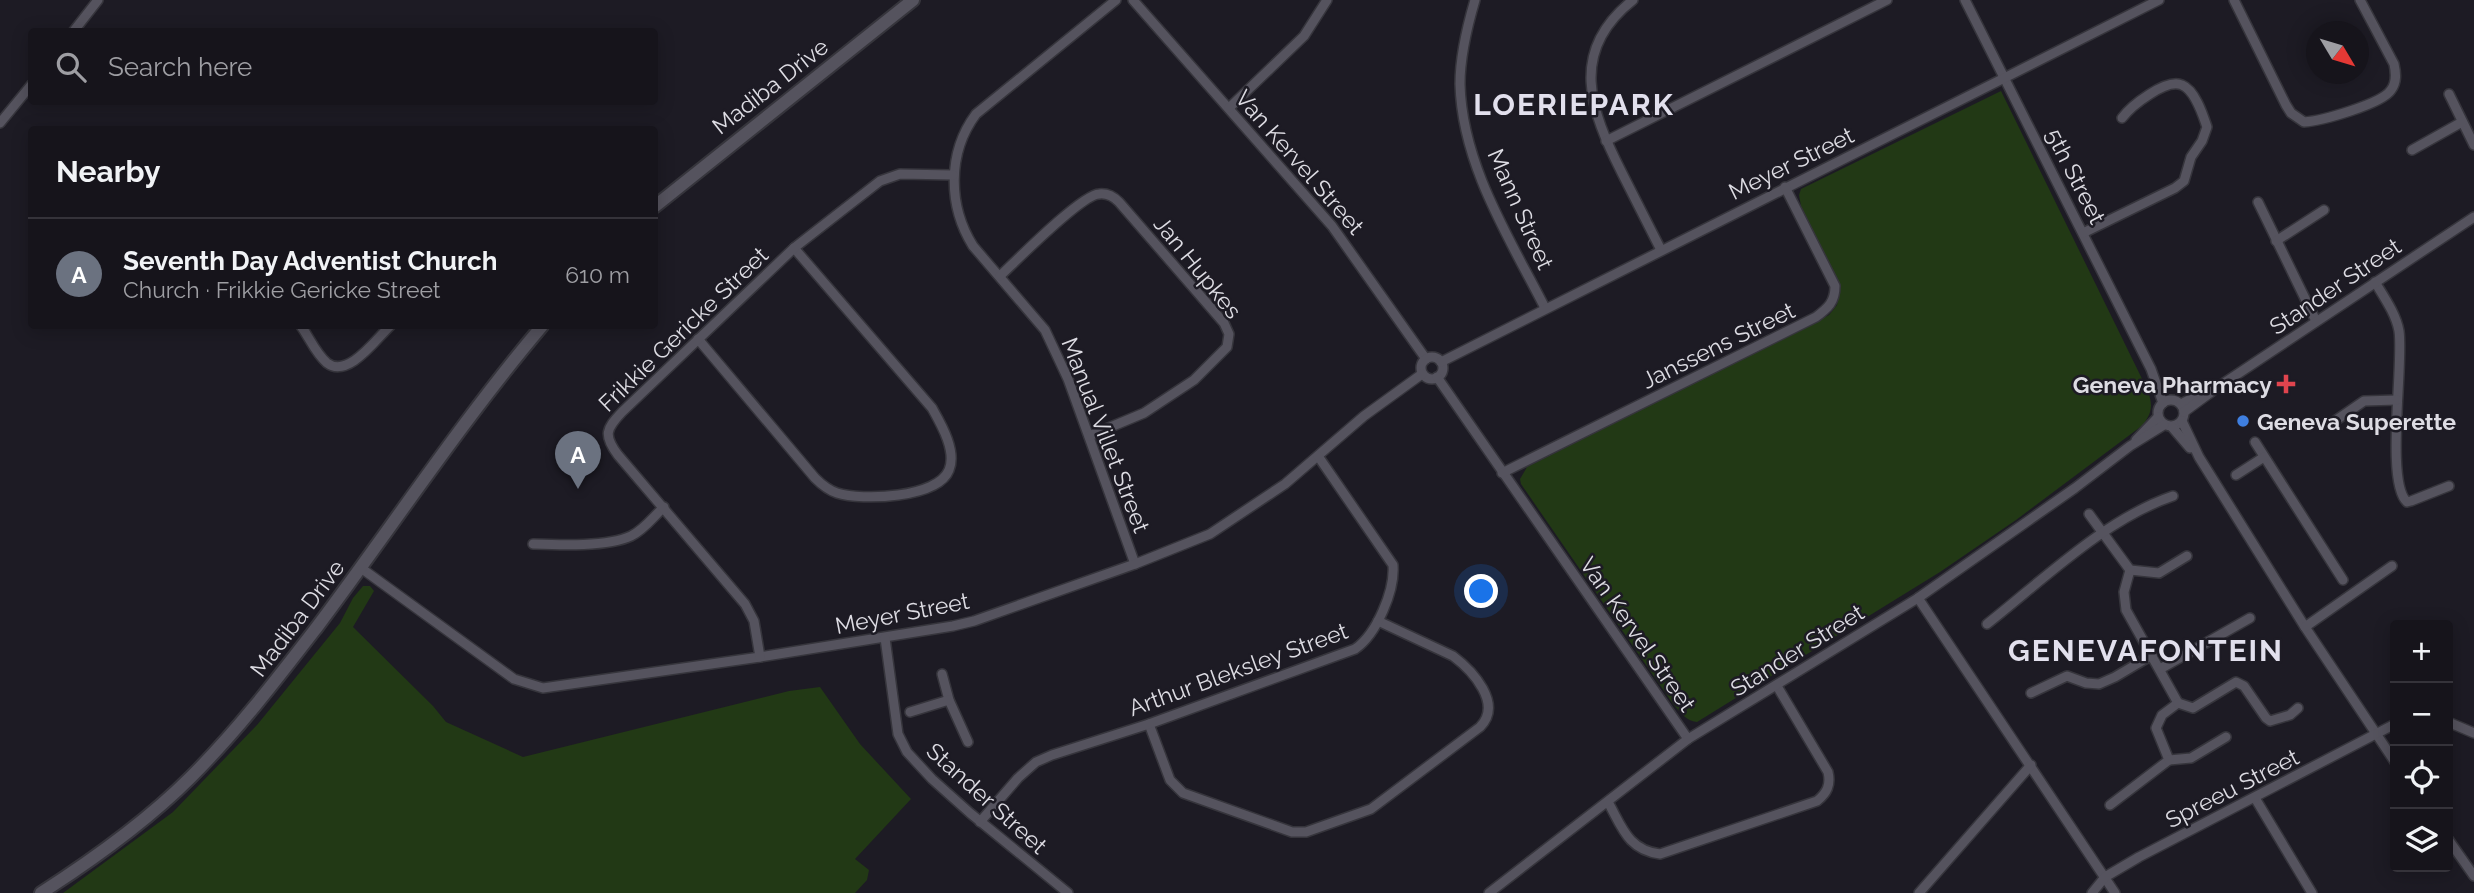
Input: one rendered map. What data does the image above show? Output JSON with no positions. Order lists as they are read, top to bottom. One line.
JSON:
{"streets":{"street":["Madiba Drive","Van Kervel Street","Meyer Street","5th Street","Mann Street","Jan Hupkes","Stander Street","Frikkie Gericke Street","Janssens Street","Manual Villet Street","Arthur Bleksley Street","Spreeu Street"]},"crossings":[["Madiba Drive","Meyer Street"],["Van Kervel Street","Meyer Street"],["Van Kervel Street","Stander Street"],["Van Kervel Street","Janssens Street"],["Meyer Street","5th Street"],["Meyer Street","Mann Street"],["Meyer Street","Stander Street"],["Meyer Street","Frikkie Gericke Street"],["Meyer Street","Janssens Street"],["Meyer Street","Manual Villet Street"],["Meyer Street","Arthur Bleksley Street"],["5th Street","Stander Street"],["Jan Hupkes","Manual Villet Street"],["Stander Street","Arthur Bleksley Street"],["Frikkie Gericke Street","Manual Villet Street"]],"districts":["LOERIEPARK","GENEVAFONTEIN"],"places":{"health":["Geneva Pharmacy"],"other":["Geneva Superette"]},"north":"bottom right","page":{"search":"Search here","heading":"Nearby","list":[{"mark":"A","name":"Seventh Day Adventist Church","note":"Church · Frikkie Gericke Street","value":"610 m"}],"pins":"A","map_buttons":["+","−"]}}
